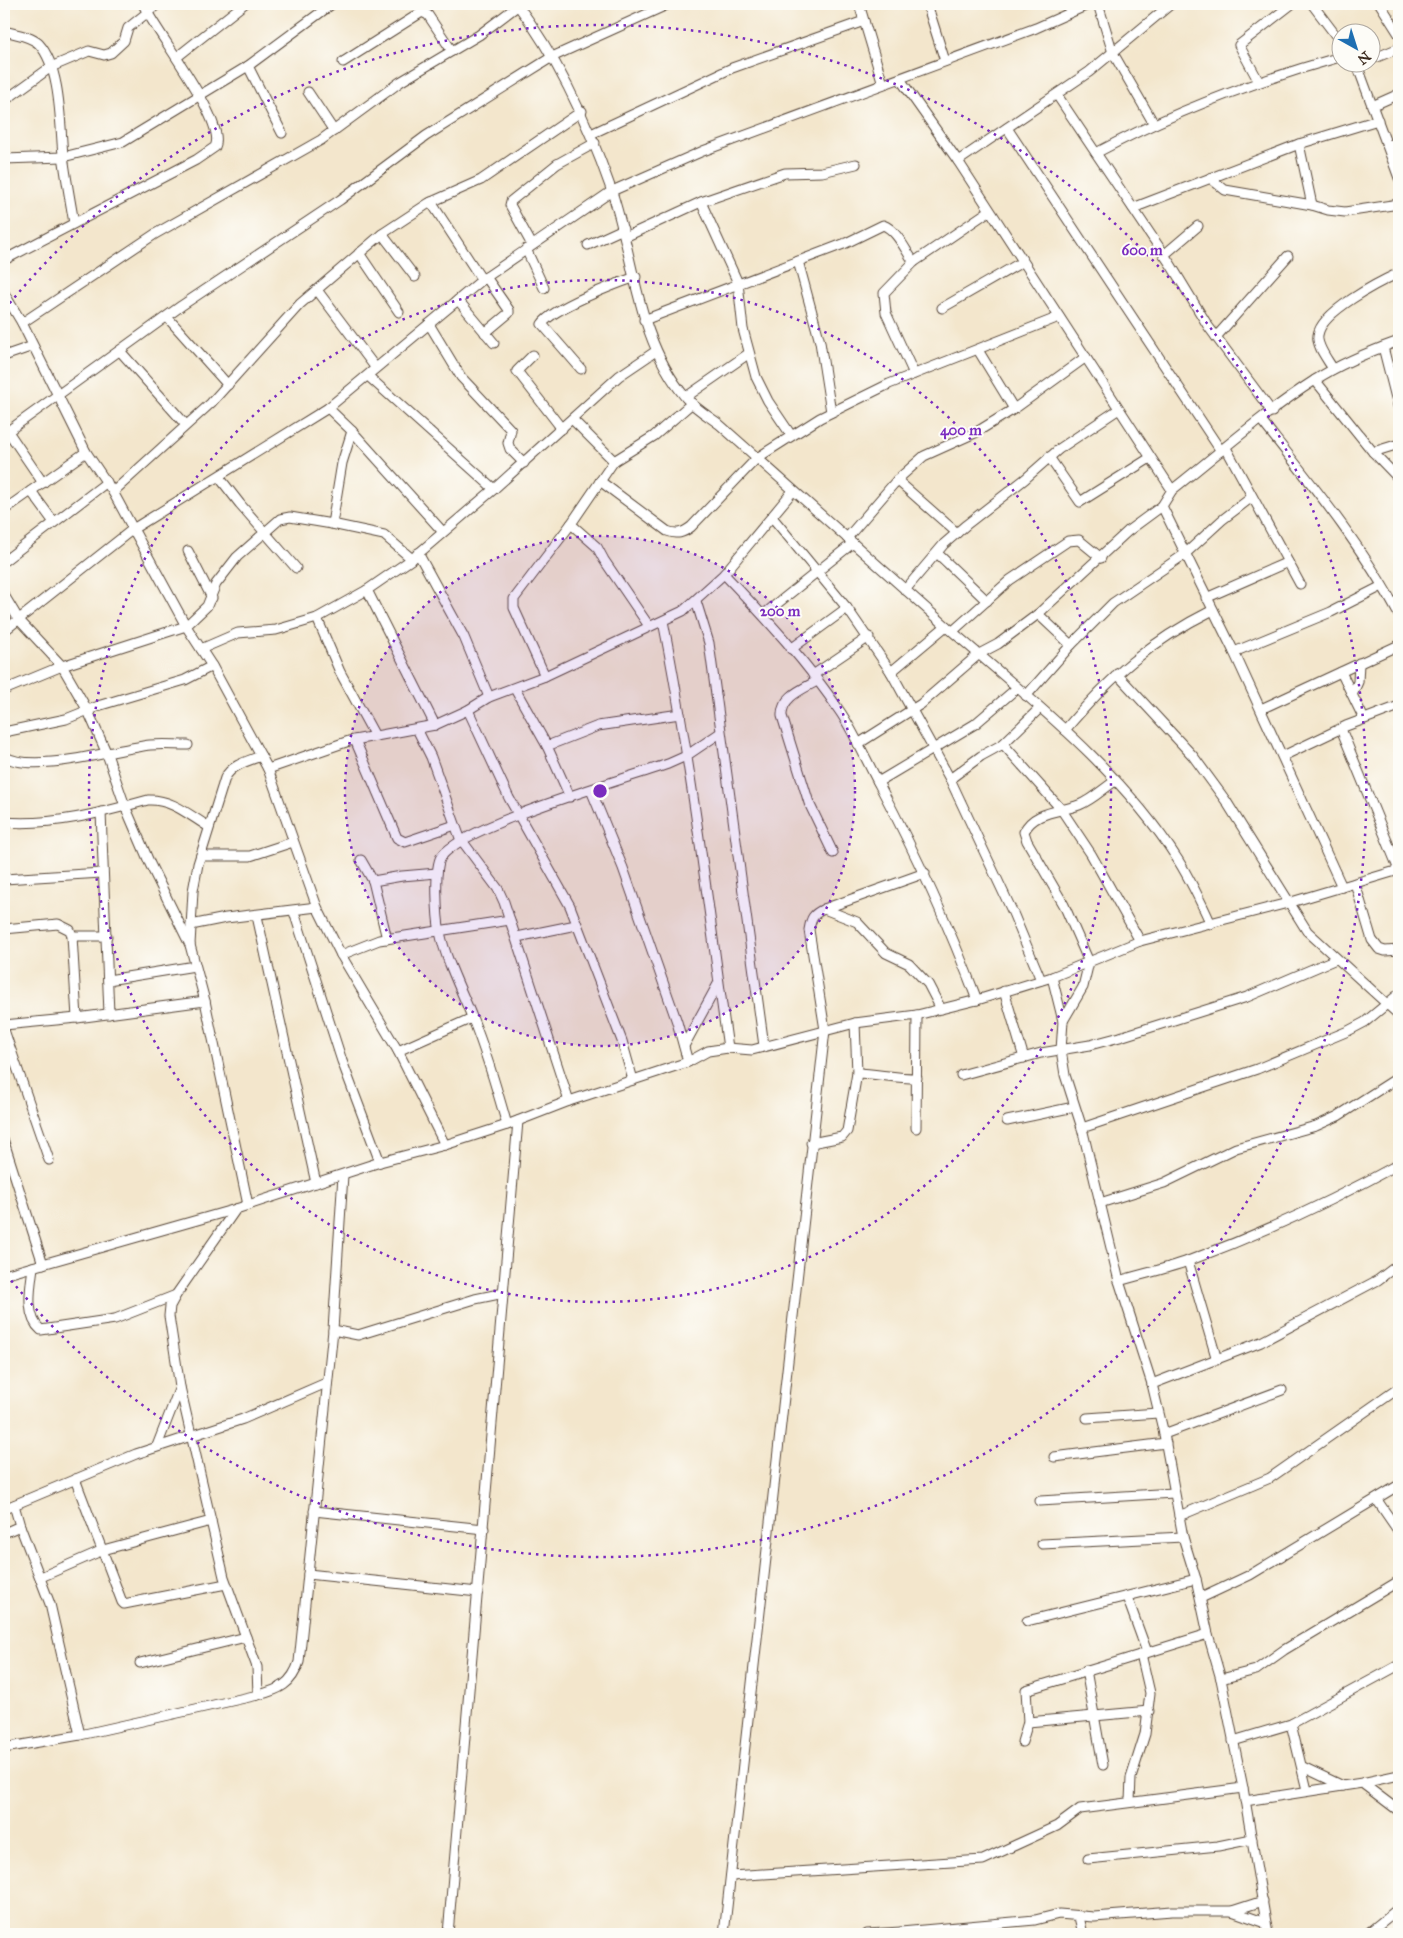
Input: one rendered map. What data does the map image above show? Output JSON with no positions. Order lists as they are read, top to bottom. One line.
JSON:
{"north":"bottom right","rings":["600 m","400 m","200 m"]}
